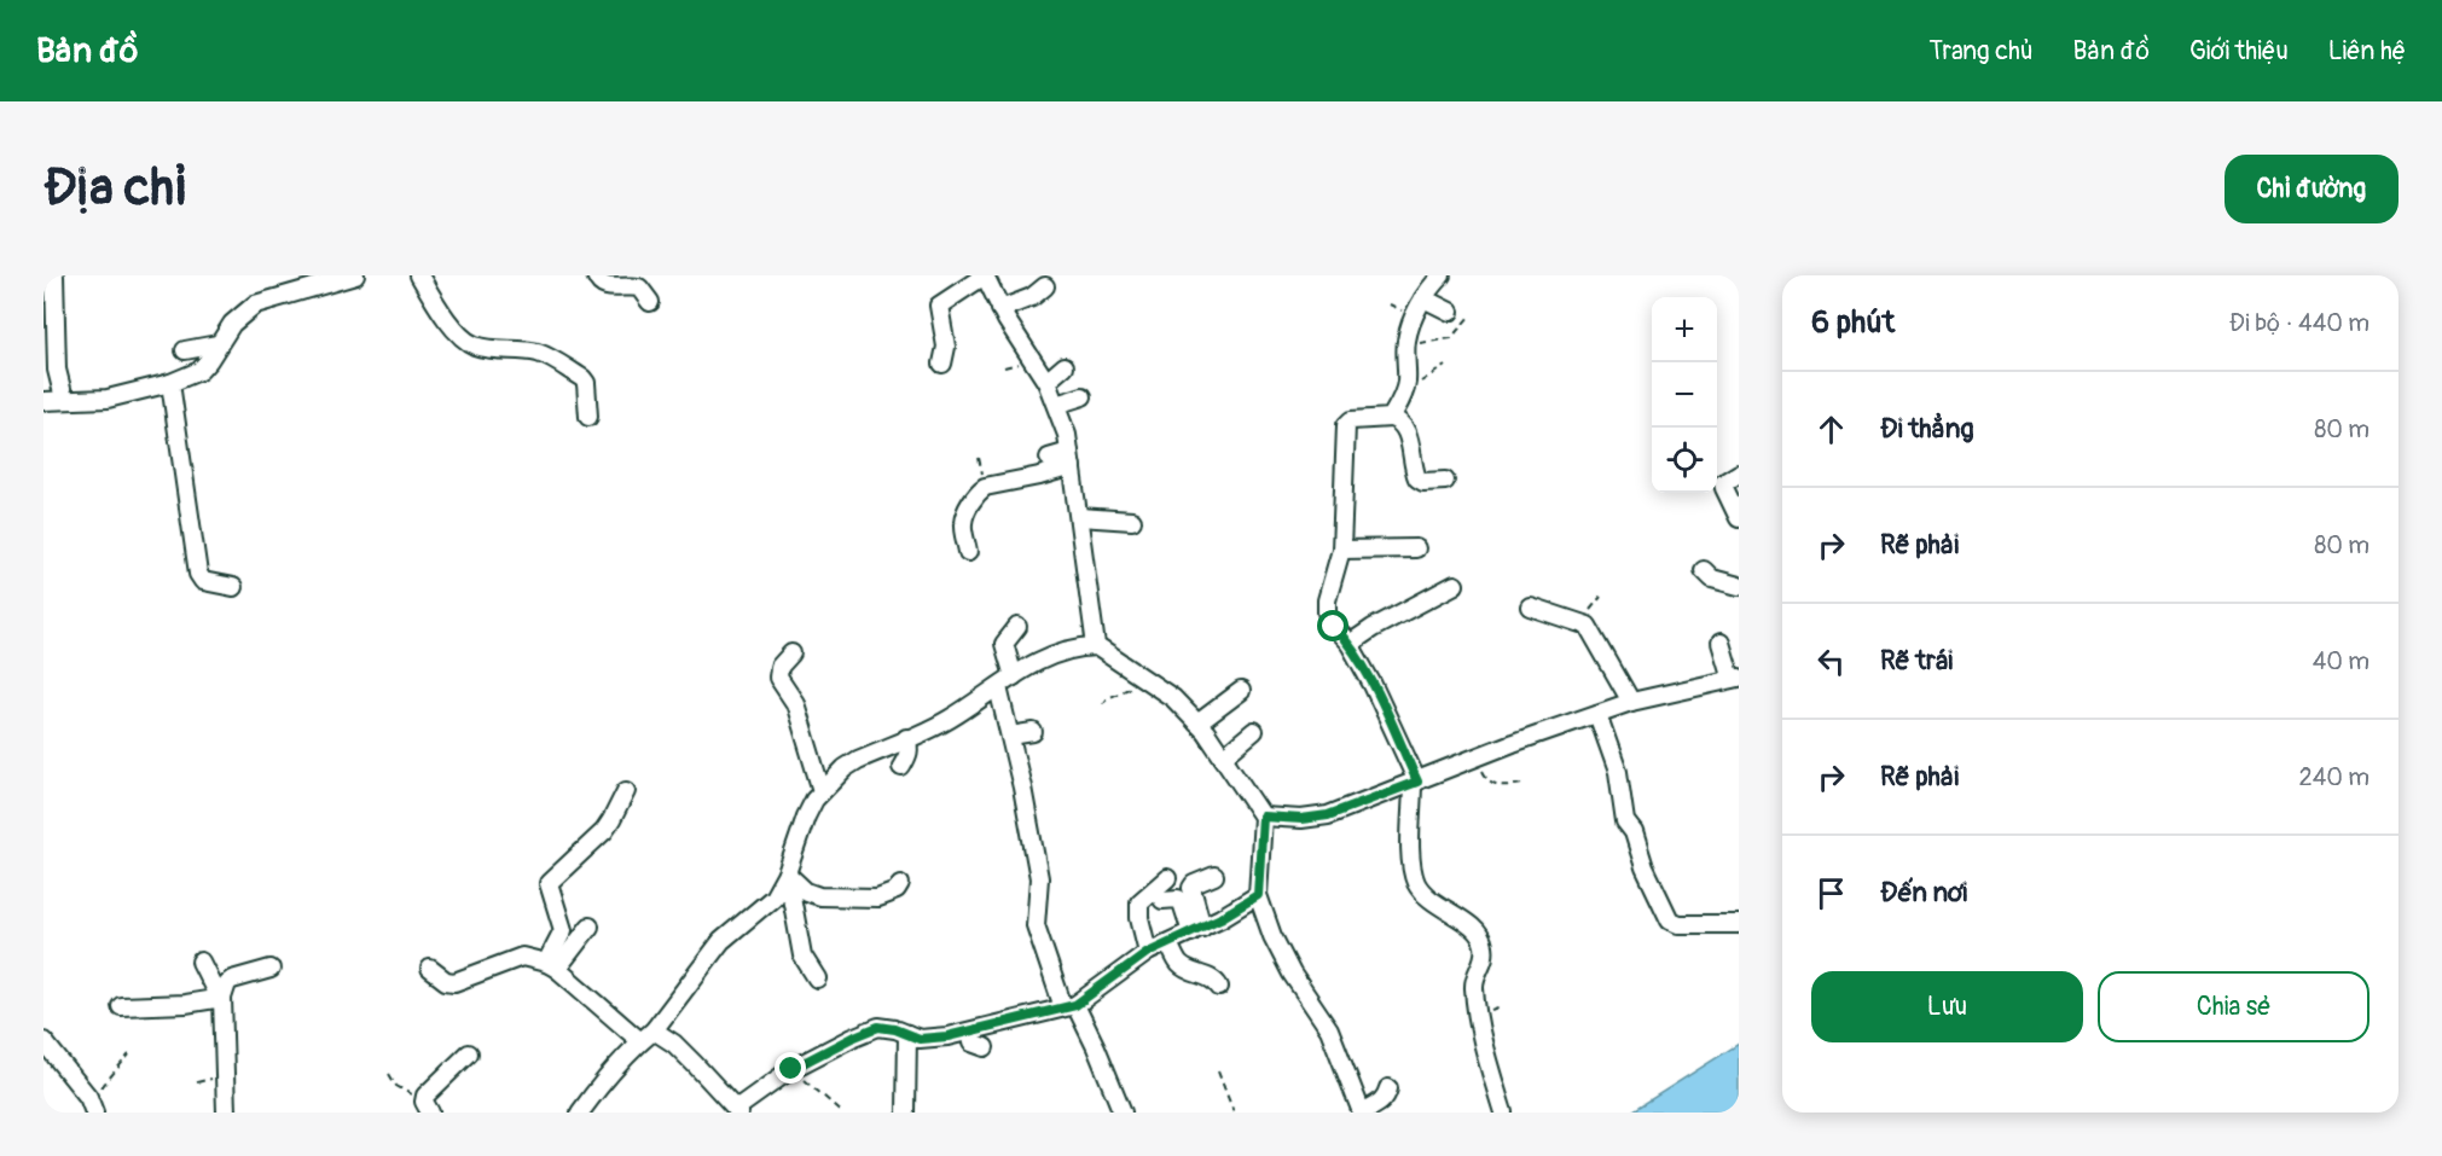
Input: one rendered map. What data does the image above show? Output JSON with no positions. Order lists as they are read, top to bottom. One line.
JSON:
{"page":{"header":"Bản đồ","nav":["Trang chủ","Bản đồ","Giới thiệu","Liên hệ"],"buttons":["Chỉ đường",["Lưu","Chia sẻ"]],"title":"Địa chỉ","heading":["6 phút","Đi bộ · 440 m"],"map_buttons":["+","−"],"list":[["Đi thẳng","80 m"],["Rẽ phải","80 m"],["Rẽ trái","40 m"],["Rẽ phải","240 m"],"Đến nơi"]}}
